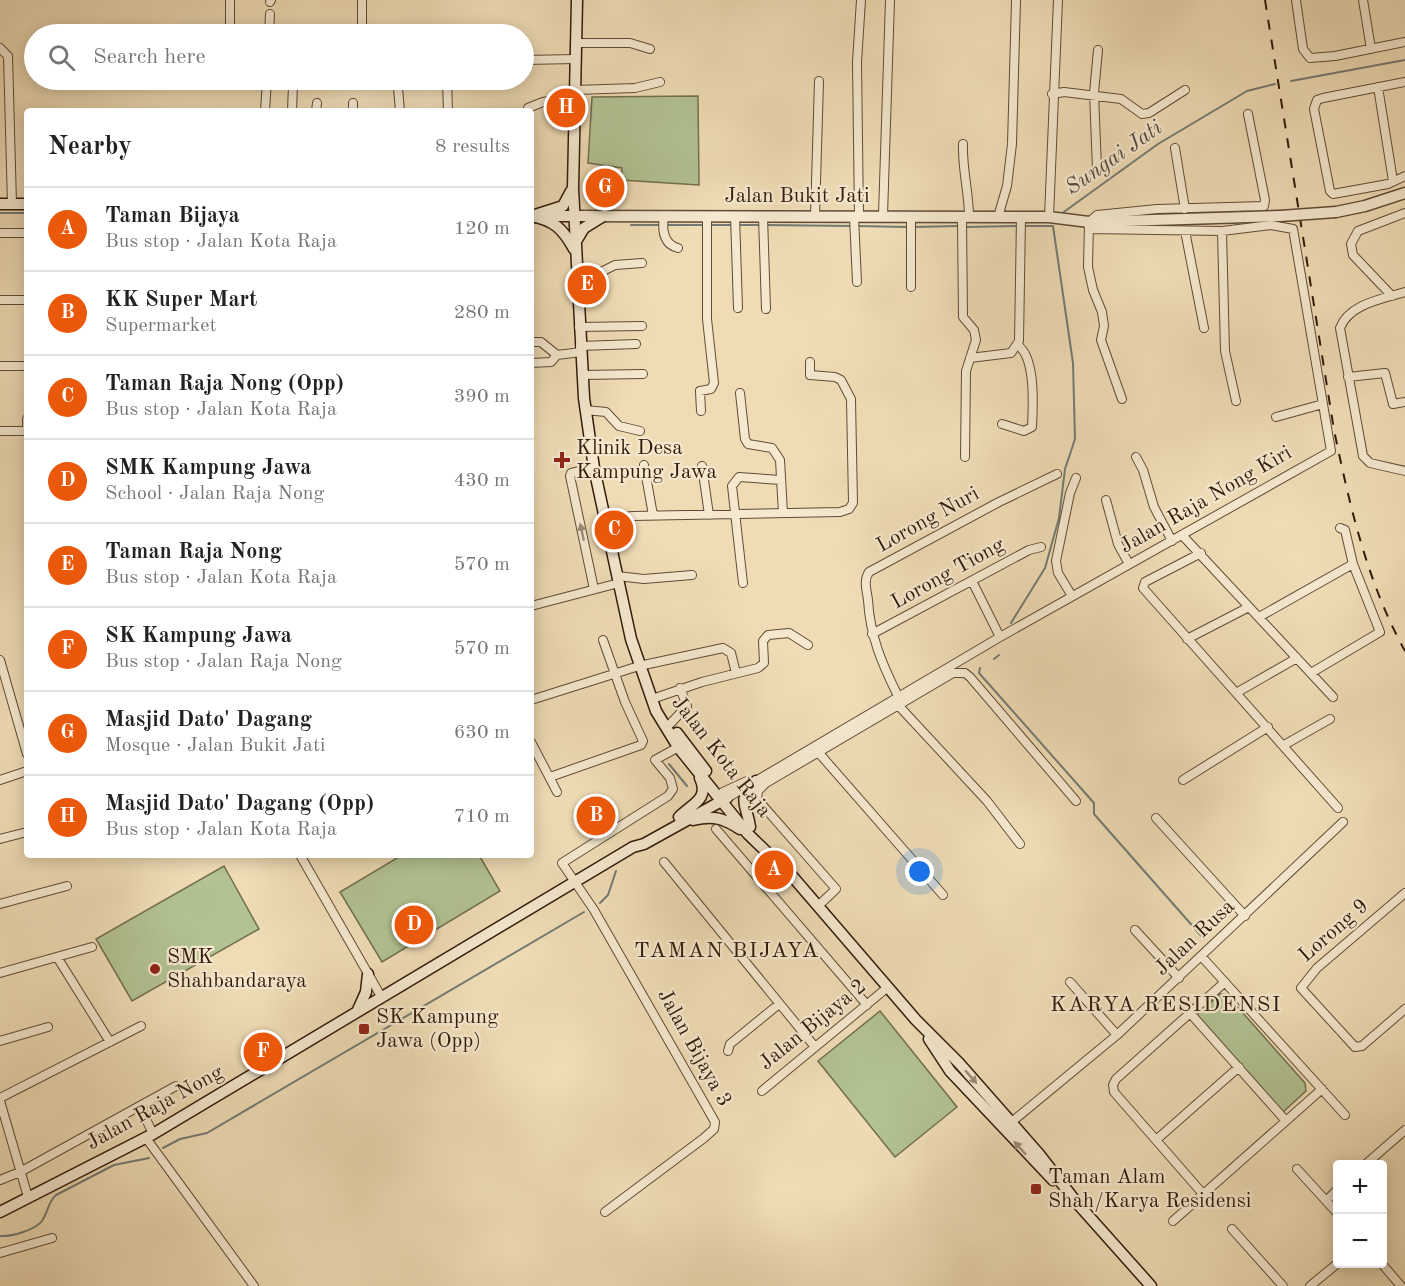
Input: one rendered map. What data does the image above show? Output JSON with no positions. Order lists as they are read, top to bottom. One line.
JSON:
{"streets":{"main road":["Jalan Bukit Jati","Jalan Kota Raja","Jalan Raja Nong"],"street":["Jalan Raja Nong Kiri","Lorong Nuri","Lorong Tiong","Lorong 9","Jalan Rusa","Jalan Bijaya 2","Jalan Bijaya 3"]},"crossings":[["Jalan Bukit Jati","Jalan Raja Nong Kiri"],["Jalan Bukit Jati","Jalan Kota Raja"],["Jalan Raja Nong Kiri","Lorong Nuri"],["Jalan Raja Nong Kiri","Jalan Kota Raja"],["Jalan Raja Nong Kiri","Jalan Raja Nong"],["Lorong Nuri","Lorong Tiong"],["Jalan Kota Raja","Jalan Rusa"],["Jalan Kota Raja","Jalan Bijaya 2"],["Jalan Kota Raja","Jalan Bijaya 3"],["Jalan Kota Raja","Jalan Raja Nong"],["Jalan Bijaya 3","Jalan Raja Nong"]],"districts":["TAMAN BIJAYA","KARYA RESIDENSI"],"water":["Sungai Jati"],"places":{"health":["Klinik Desa Kampung Jawa"],"other":["SMK Shahbandaraya"],"transit":["SK Kampung Jawa (Opp)","Taman Alam Shah/Karya Residensi"]},"page":{"search":"Search here","pins":["H","G","E","C","B","A","D","F"],"heading":["Nearby","8 results"],"list":[{"mark":"A","name":"Taman Bijaya","note":"Bus stop · Jalan Kota Raja","value":"120 m"},{"mark":"B","name":"KK Super Mart","note":"Supermarket","value":"280 m"},{"mark":"C","name":"Taman Raja Nong (Opp)","note":"Bus stop · Jalan Kota Raja","value":"390 m"},{"mark":"D","name":"SMK Kampung Jawa","note":"School · Jalan Raja Nong","value":"430 m"},{"mark":"E","name":"Taman Raja Nong","note":"Bus stop · Jalan Kota Raja","value":"570 m"},{"mark":"F","name":"SK Kampung Jawa","note":"Bus stop · Jalan Raja Nong","value":"570 m"},{"mark":"G","name":"Masjid Dato' Dagang","note":"Mosque · Jalan Bukit Jati","value":"630 m"},{"mark":"H","name":"Masjid Dato' Dagang (Opp)","note":"Bus stop · Jalan Kota Raja","value":"710 m"}],"map_buttons":["+","−"]}}
